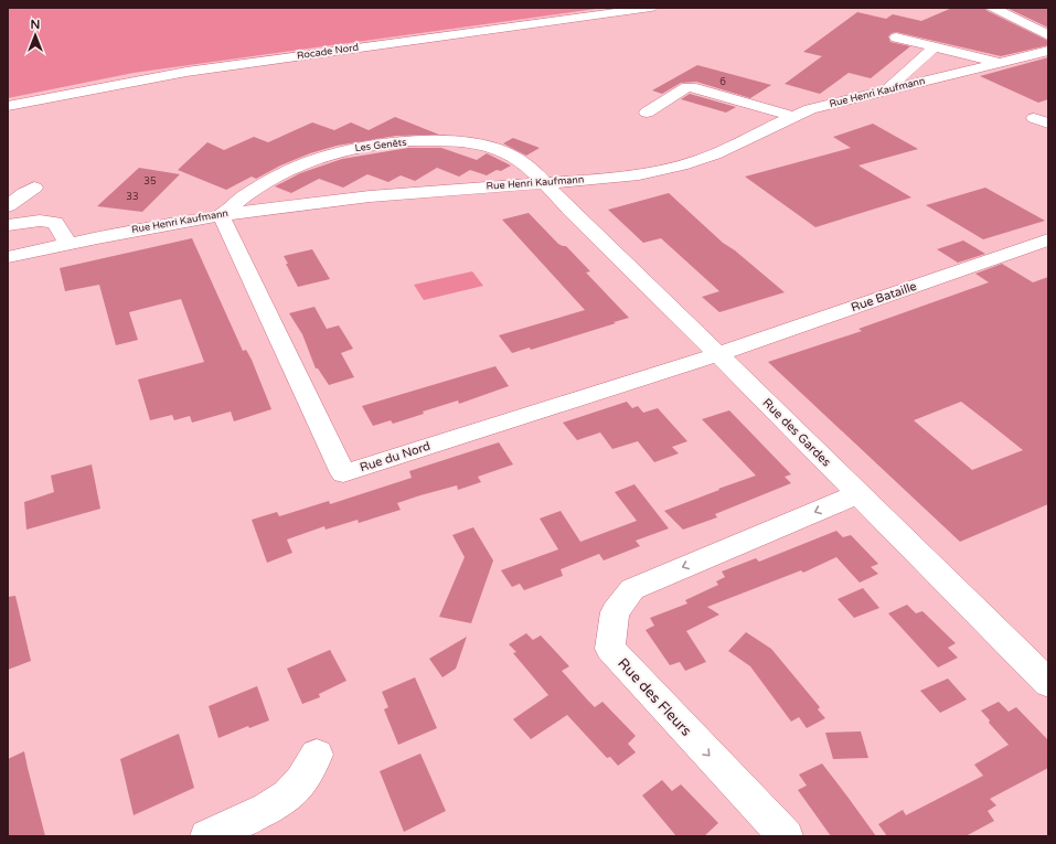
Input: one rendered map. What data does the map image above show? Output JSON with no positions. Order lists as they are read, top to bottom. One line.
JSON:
{"streets":{"street":["Rocade Nord","Rue Henri Kaufmann","Les Genêts","Rue Bataille","Rue des Gardes","Rue du Nord","Rue des Fleurs"]},"crossings":[["Rue Henri Kaufmann","Les Genêts"],["Rue Henri Kaufmann","Rue des Gardes"],["Rue Henri Kaufmann","Rue du Nord"],["Les Genêts","Rue des Gardes"],["Les Genêts","Rue du Nord"],["Rue Bataille","Rue des Gardes"],["Rue Bataille","Rue du Nord"],["Rue des Gardes","Rue du Nord"],["Rue des Gardes","Rue des Fleurs"]],"house_numbers":["6","35","33"],"north":"top"}
